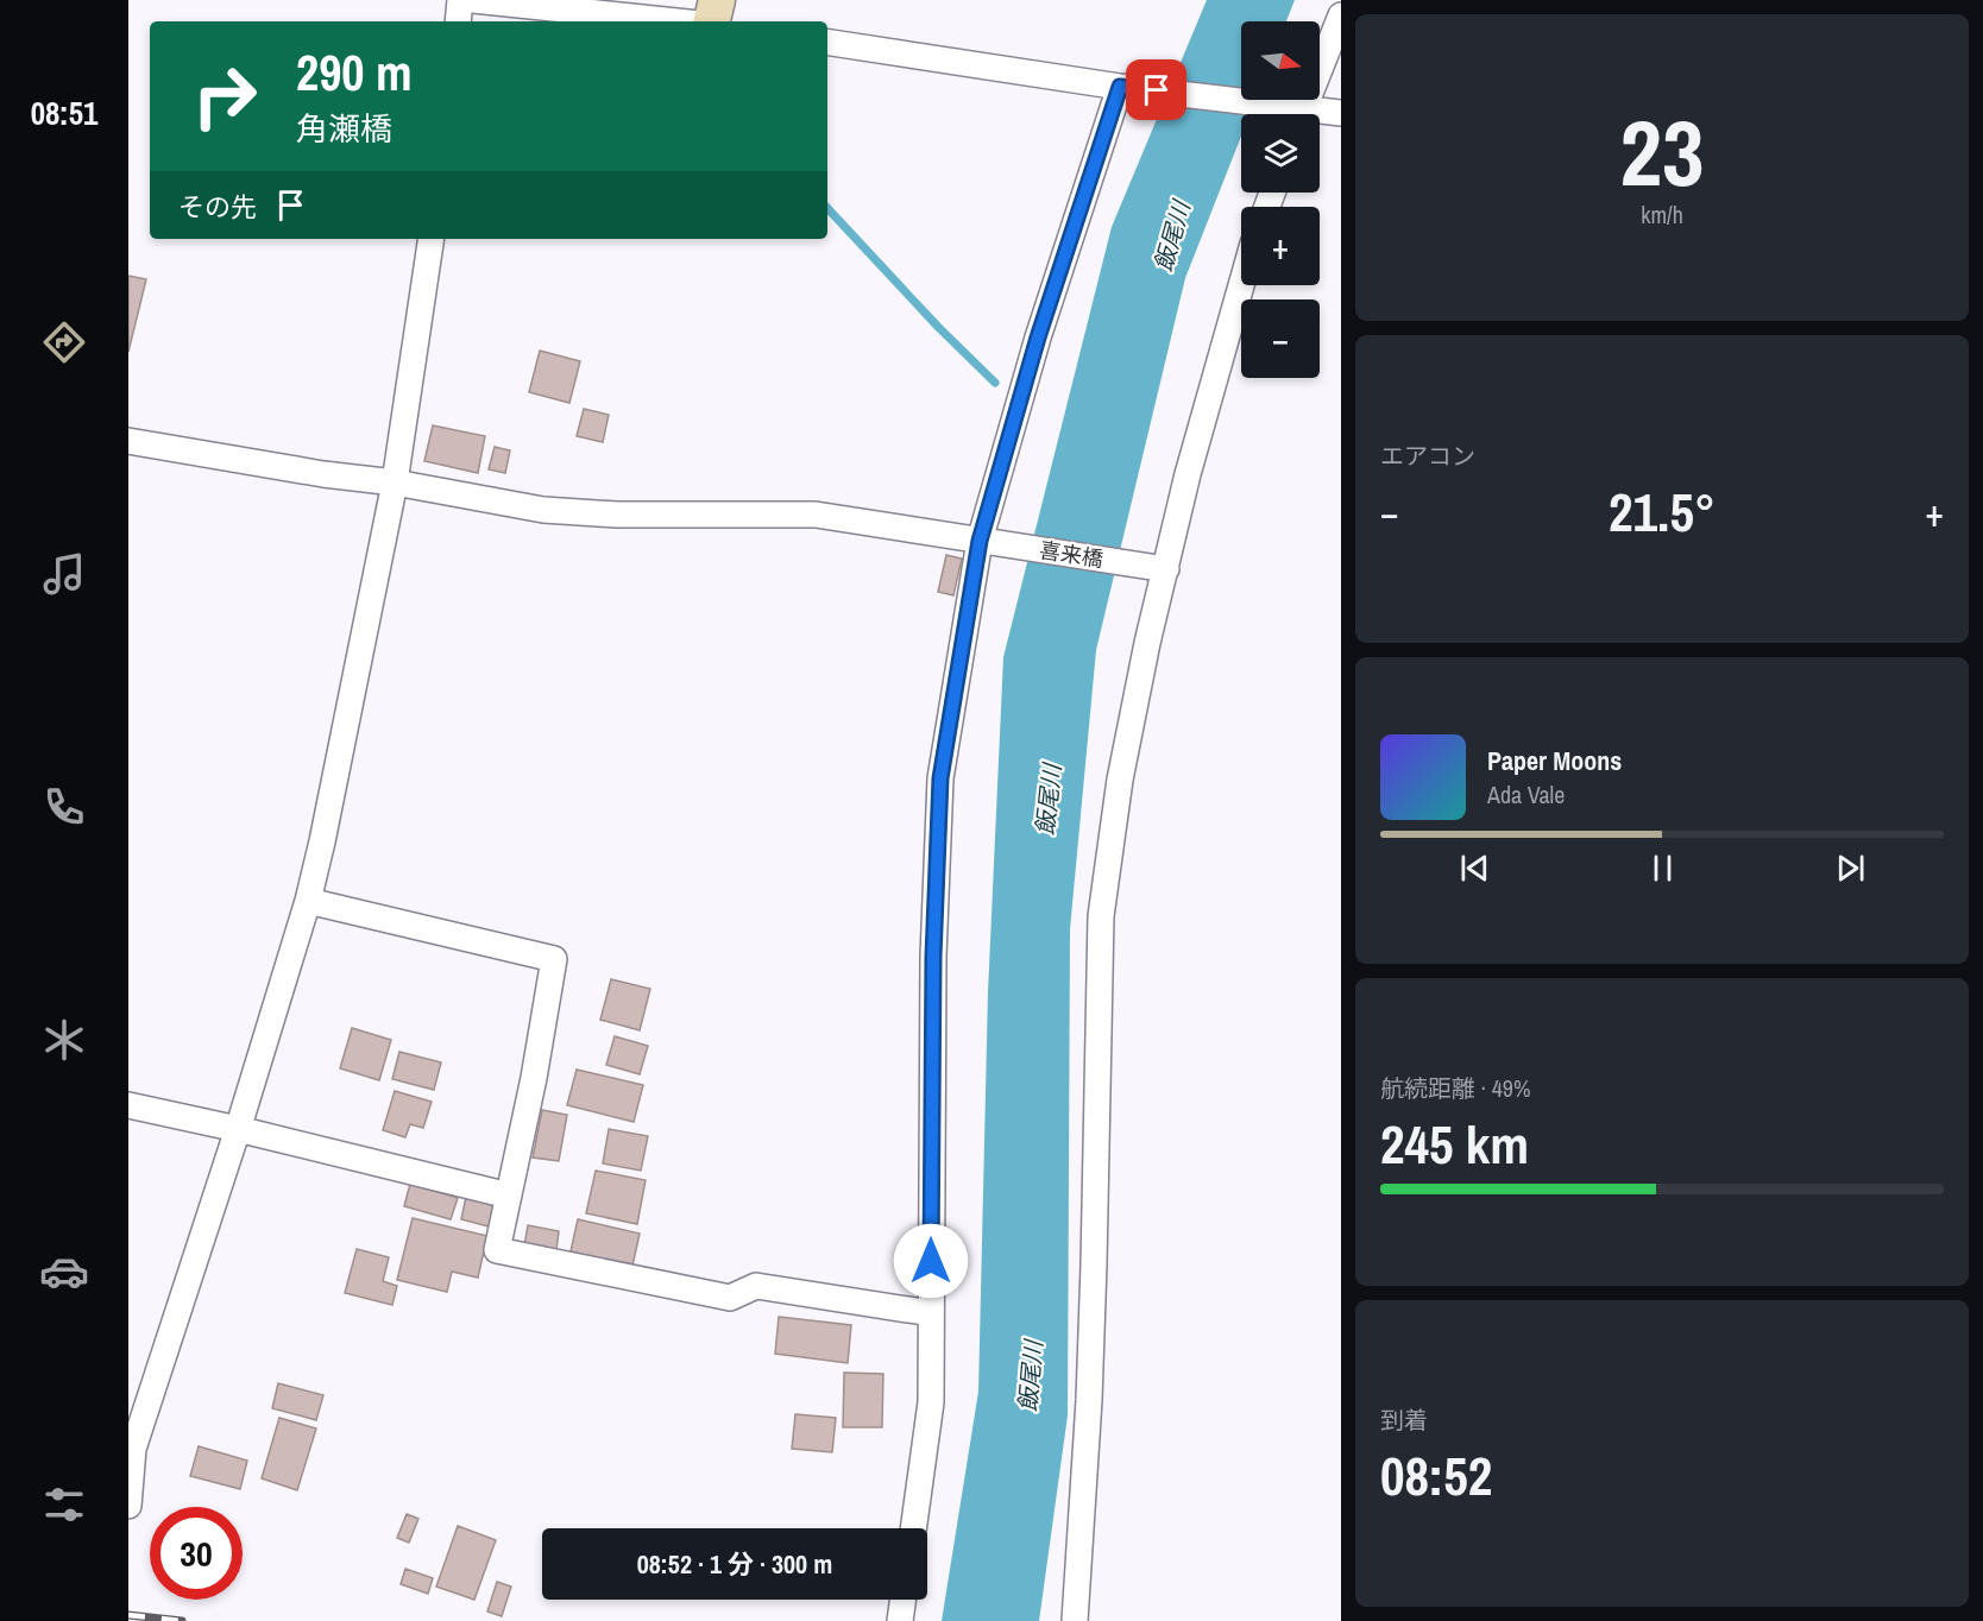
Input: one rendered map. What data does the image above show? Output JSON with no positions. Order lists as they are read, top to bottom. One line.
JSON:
{"streets":{"street":["喜来橋"]},"water":["飯尾川"],"north":"right","page":{"tabs":"08:51","tile":[["23","km/h"],"エアコン",["航続距離 · 49%","245 km"],["到着","08:52"]],"map_buttons":["+","−"],"turn":["290 m","角瀬橋"],"then":"その先","heat":["−","21.5°","+"],"song":["Paper Moons","Ada Vale"],"limit":"30","trip":"08:52 · 1 分 · 300 m"}}
